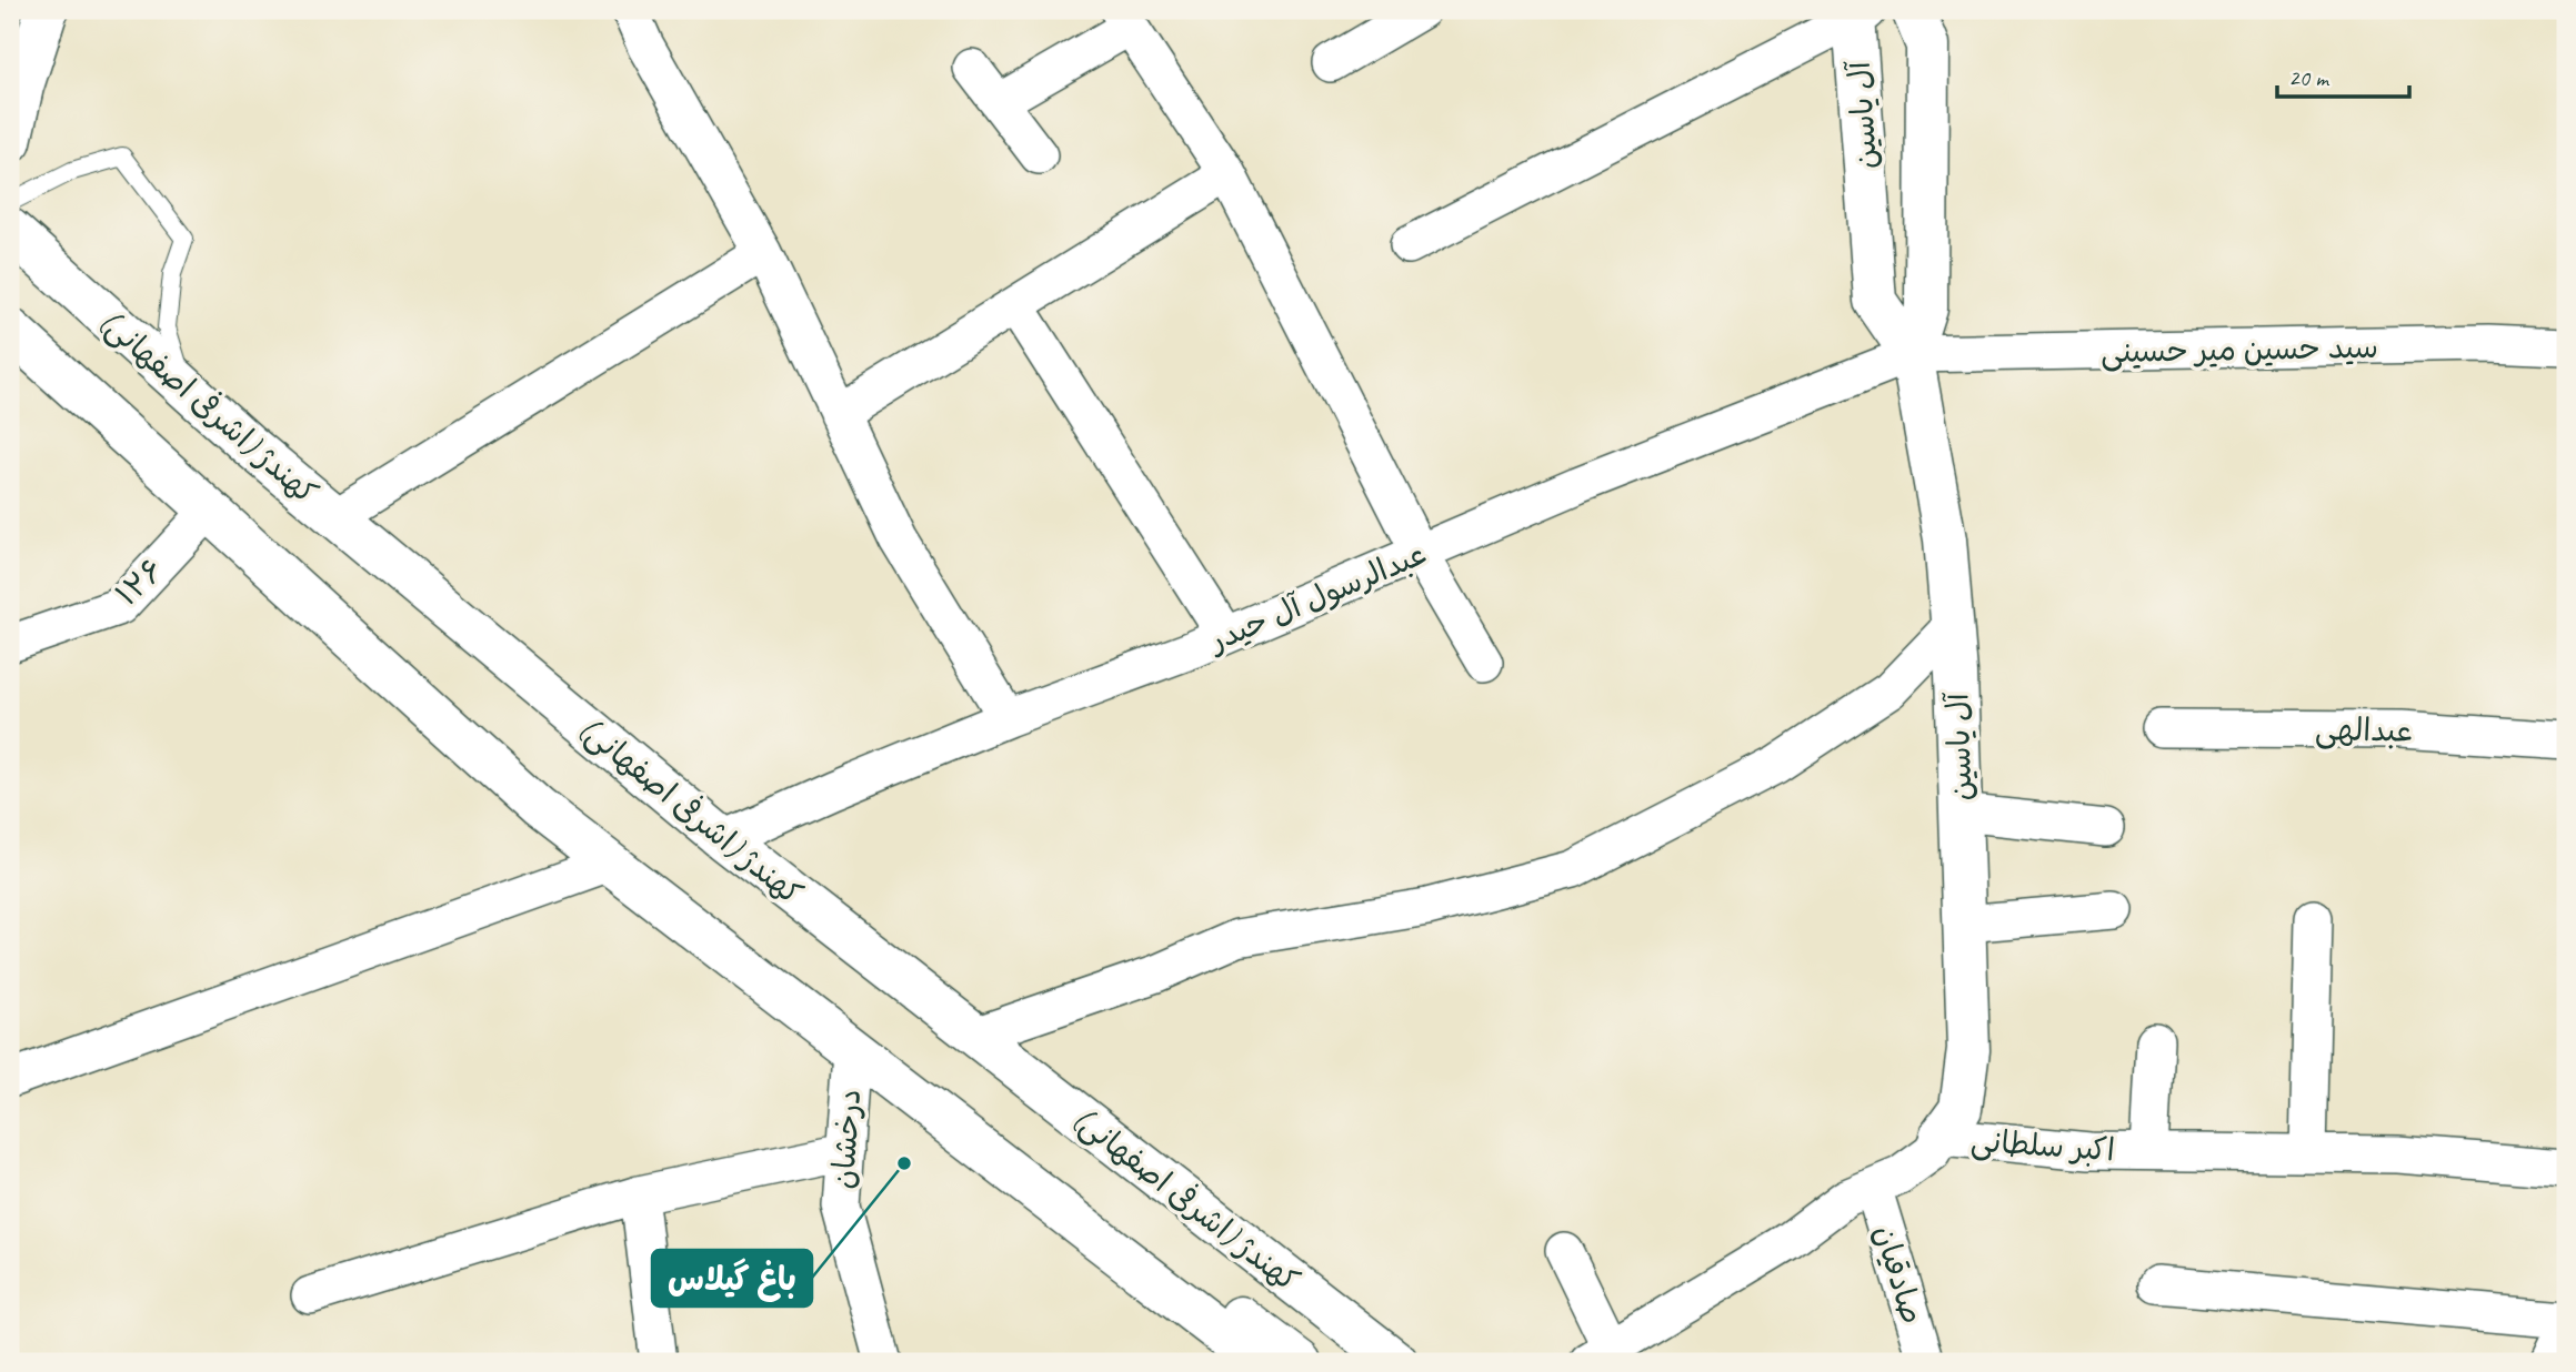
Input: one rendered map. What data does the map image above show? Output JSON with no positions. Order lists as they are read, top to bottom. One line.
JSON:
{"streets":{"main road":["آل یاسین","کهندژ (اشرفی اصفهانی)"],"street":["سید حسین میر حسینی","۱۲۶","عبدالرسول آل حیدر","عبدالهی","درخشان","اکبر سلطانی","صادقیان"]},"crossings":[["آل یاسین","سید حسین میر حسینی"],["آل یاسین","عبدالرسول آل حیدر"],["آل یاسین","اکبر سلطانی"],["سید حسین میر حسینی","عبدالرسول آل حیدر"],["کهندژ (اشرفی اصفهانی)","عبدالرسول آل حیدر"],["اکبر سلطانی","صادقیان"]],"places":["باغ گیلاس"],"scale_bar":"20 m"}
